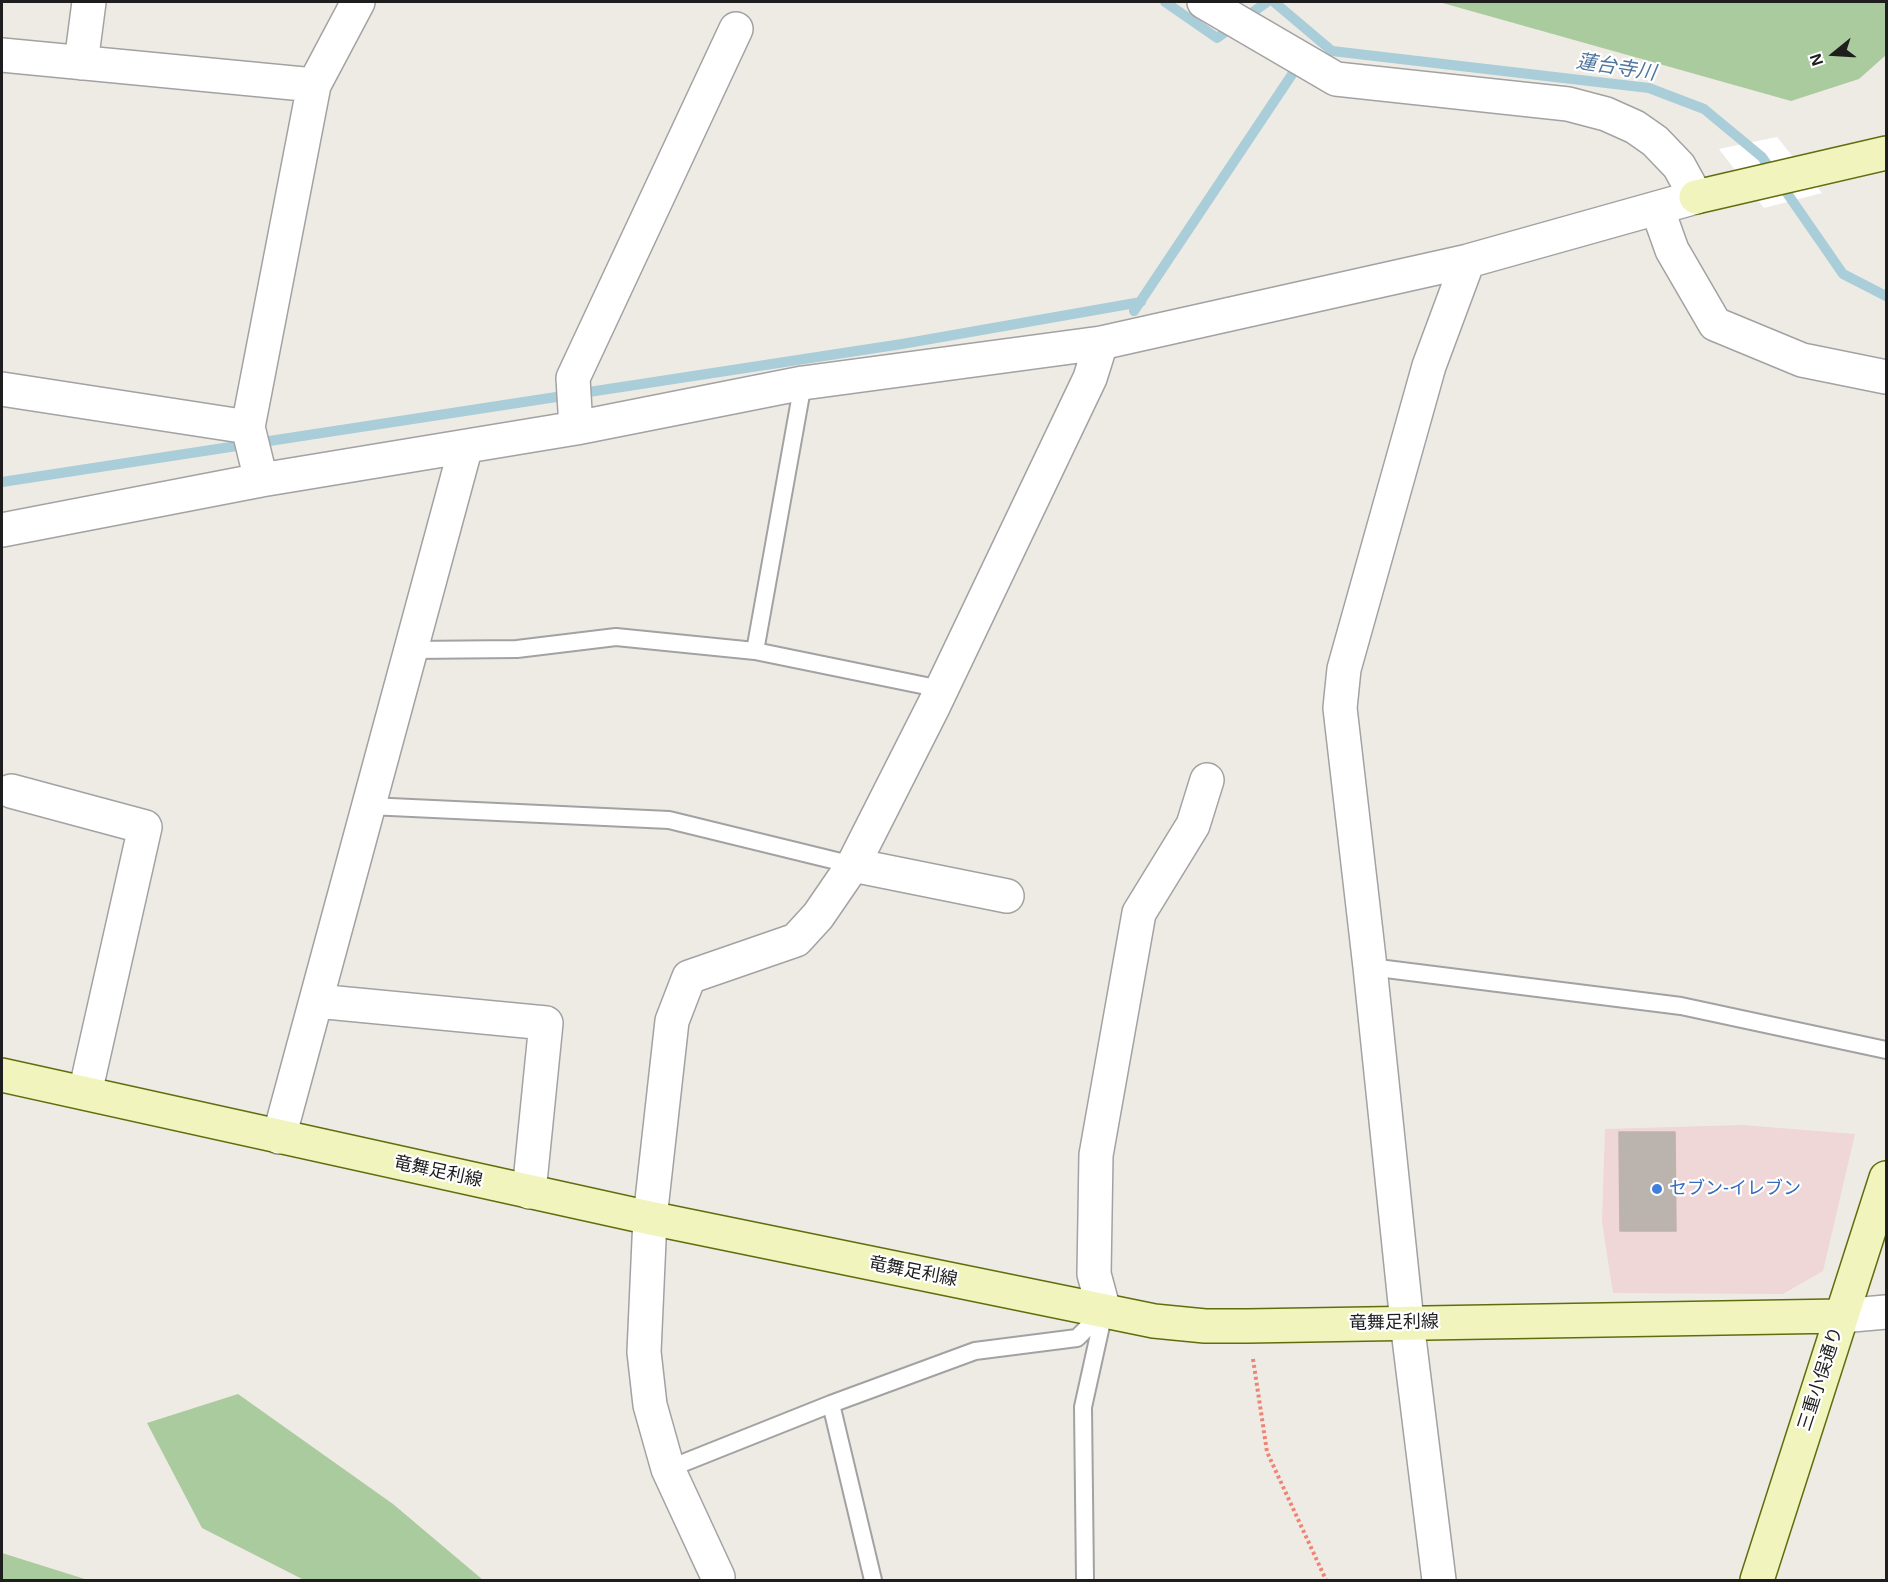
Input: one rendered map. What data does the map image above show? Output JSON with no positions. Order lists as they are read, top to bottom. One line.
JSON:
{"streets":{"main road":["竜舞足利線","三重小俣通り"]},"crossings":[["竜舞足利線","三重小俣通り"]],"water":["蓮台寺川"],"places":["セブン-イレブン"],"north":"left"}
